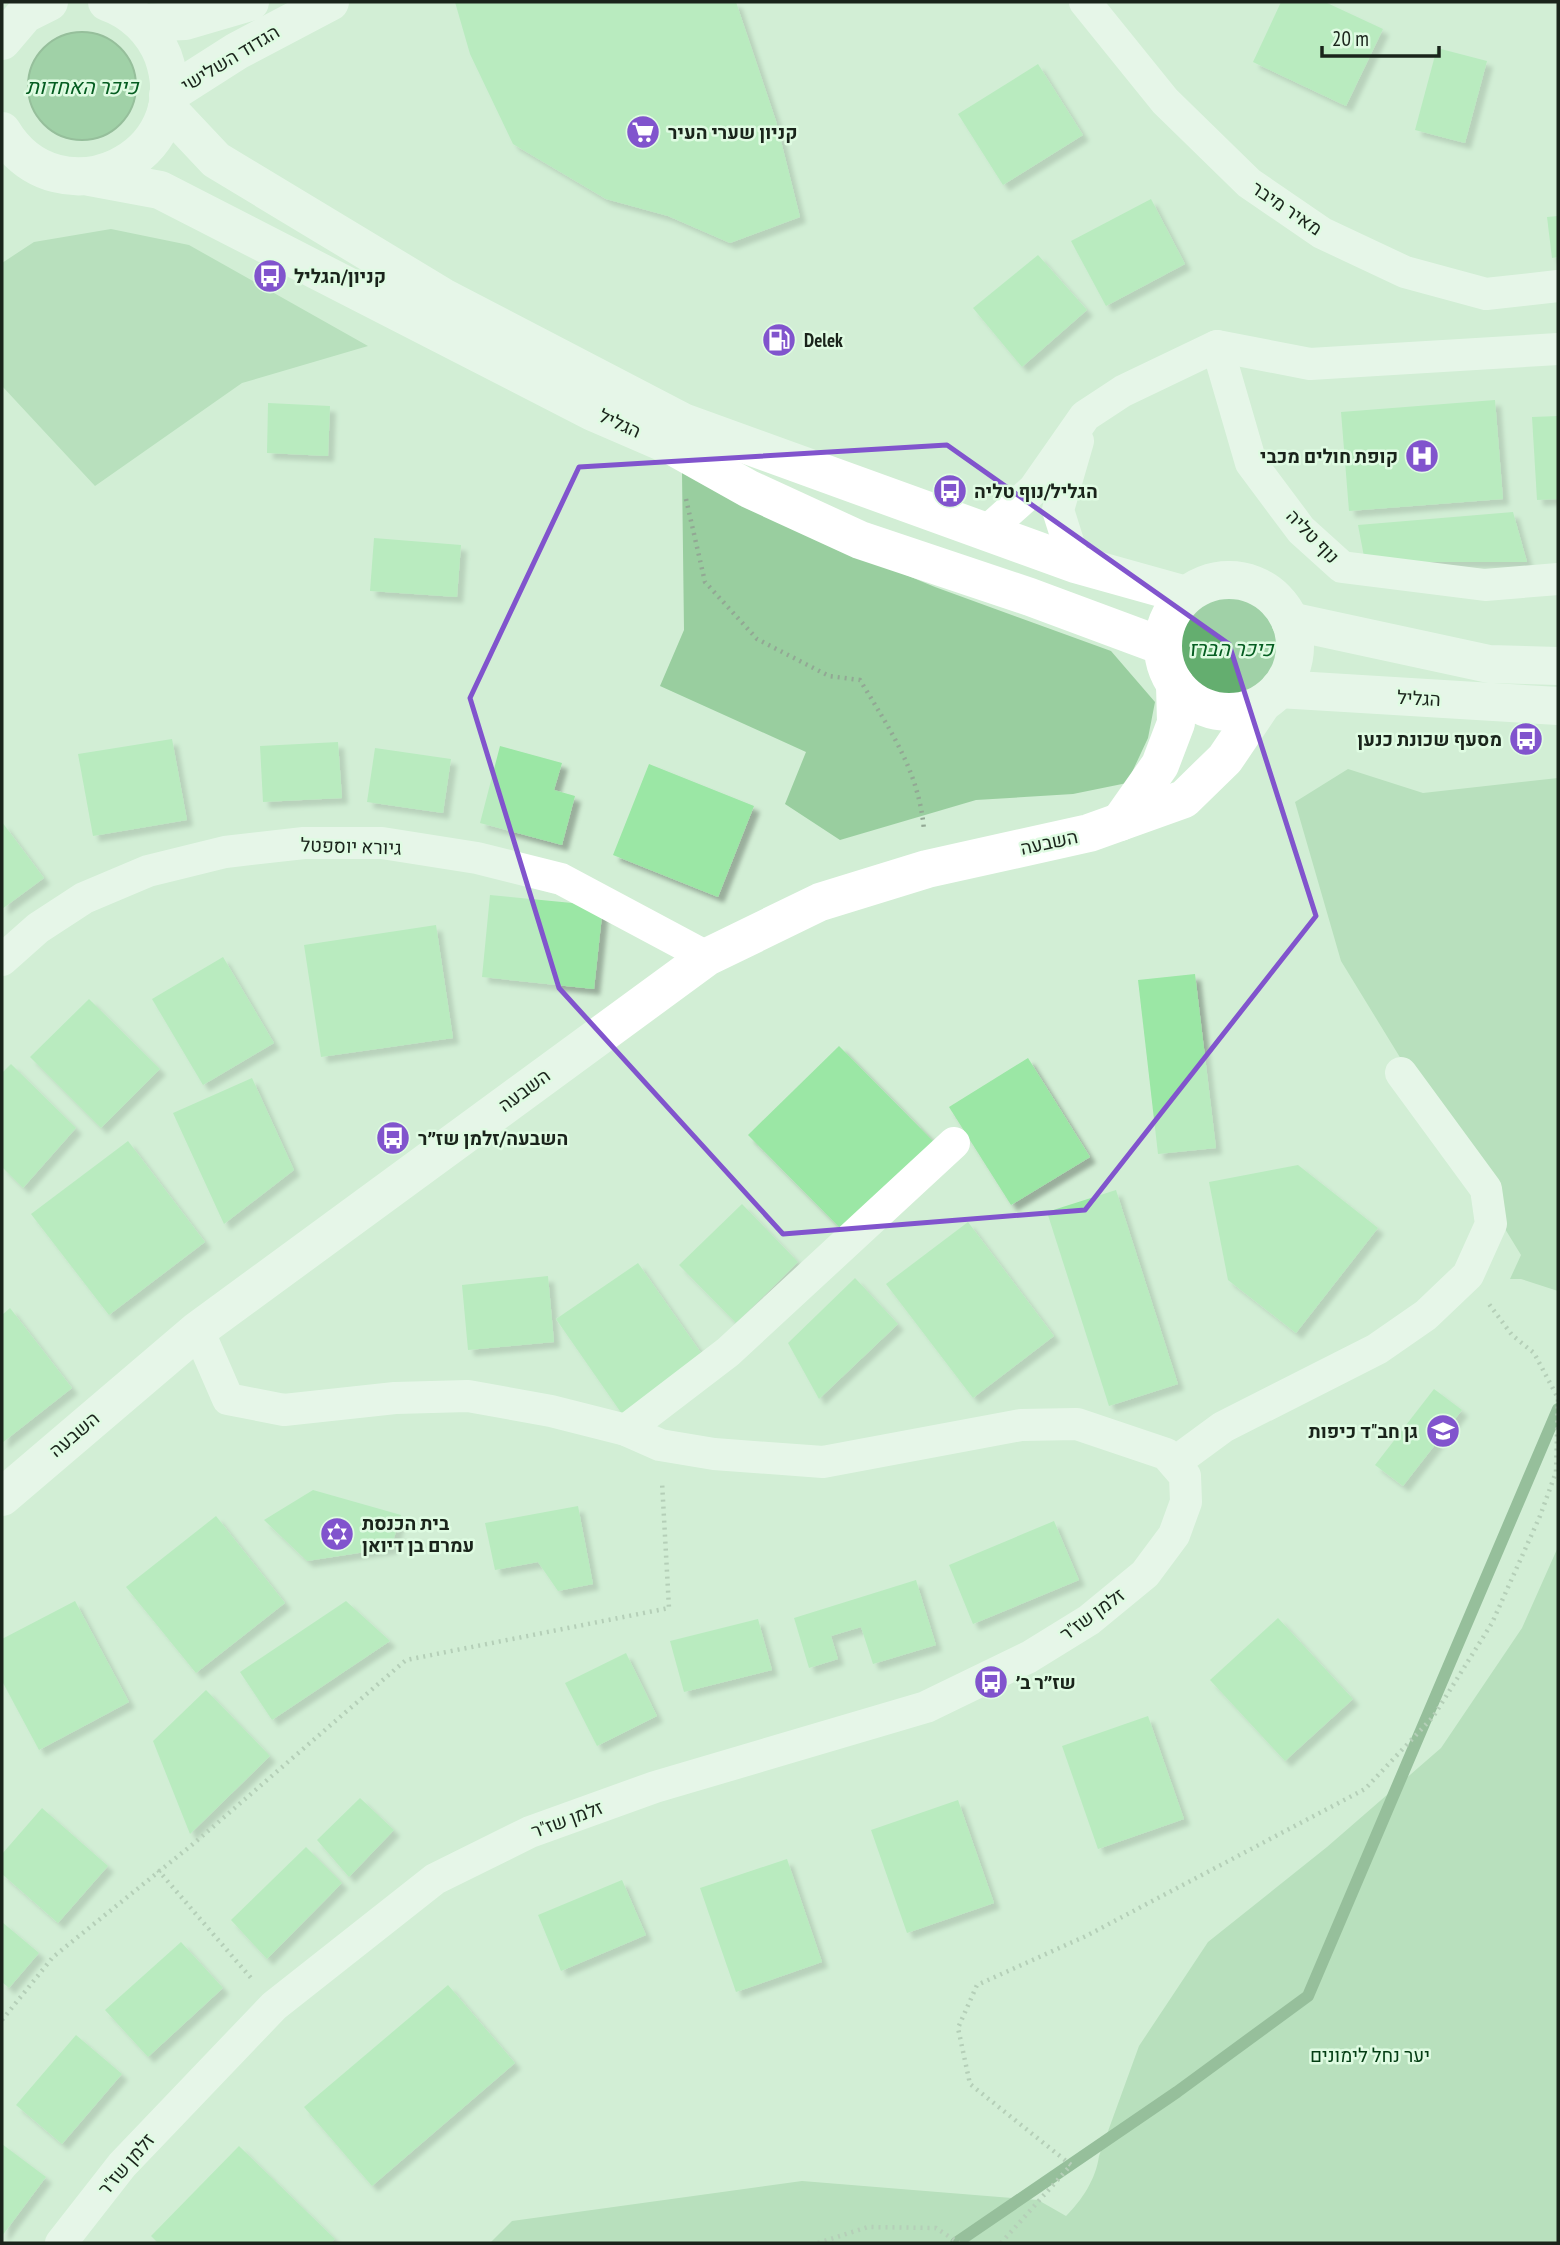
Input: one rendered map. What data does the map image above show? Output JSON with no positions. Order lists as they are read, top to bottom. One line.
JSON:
{"streets":{"main road":["הגדוד השלישי","הגליל","השבעה"],"street":["מאיר מיבר","נוף טליה","גיורא יוספטל","זלמן שז\"ר"]},"crossings":[["הגדוד השלישי","הגליל"],["הגליל","השבעה"],["השבעה","גיורא יוספטל"]],"water":["כיכר האחדות","כיכר הברז"],"parks":["יער נחל לימונים"],"places":{"supermarket":["קניון שערי העיר"],"bus stop":["קניון/הגליל","הגליל/נוף טליה","מסעף שכונת כנען","השבעה/זלמן שז״ר","שז״ר ב׳"],"fuel station":["Delek"],"hospital":["קופת חולים מכבי"],"school or university":["גן חב\"ד כיפות"],"synagogue":["בית הכנסת עמרם בן דיואן"]},"scale_bar":"20 m"}
